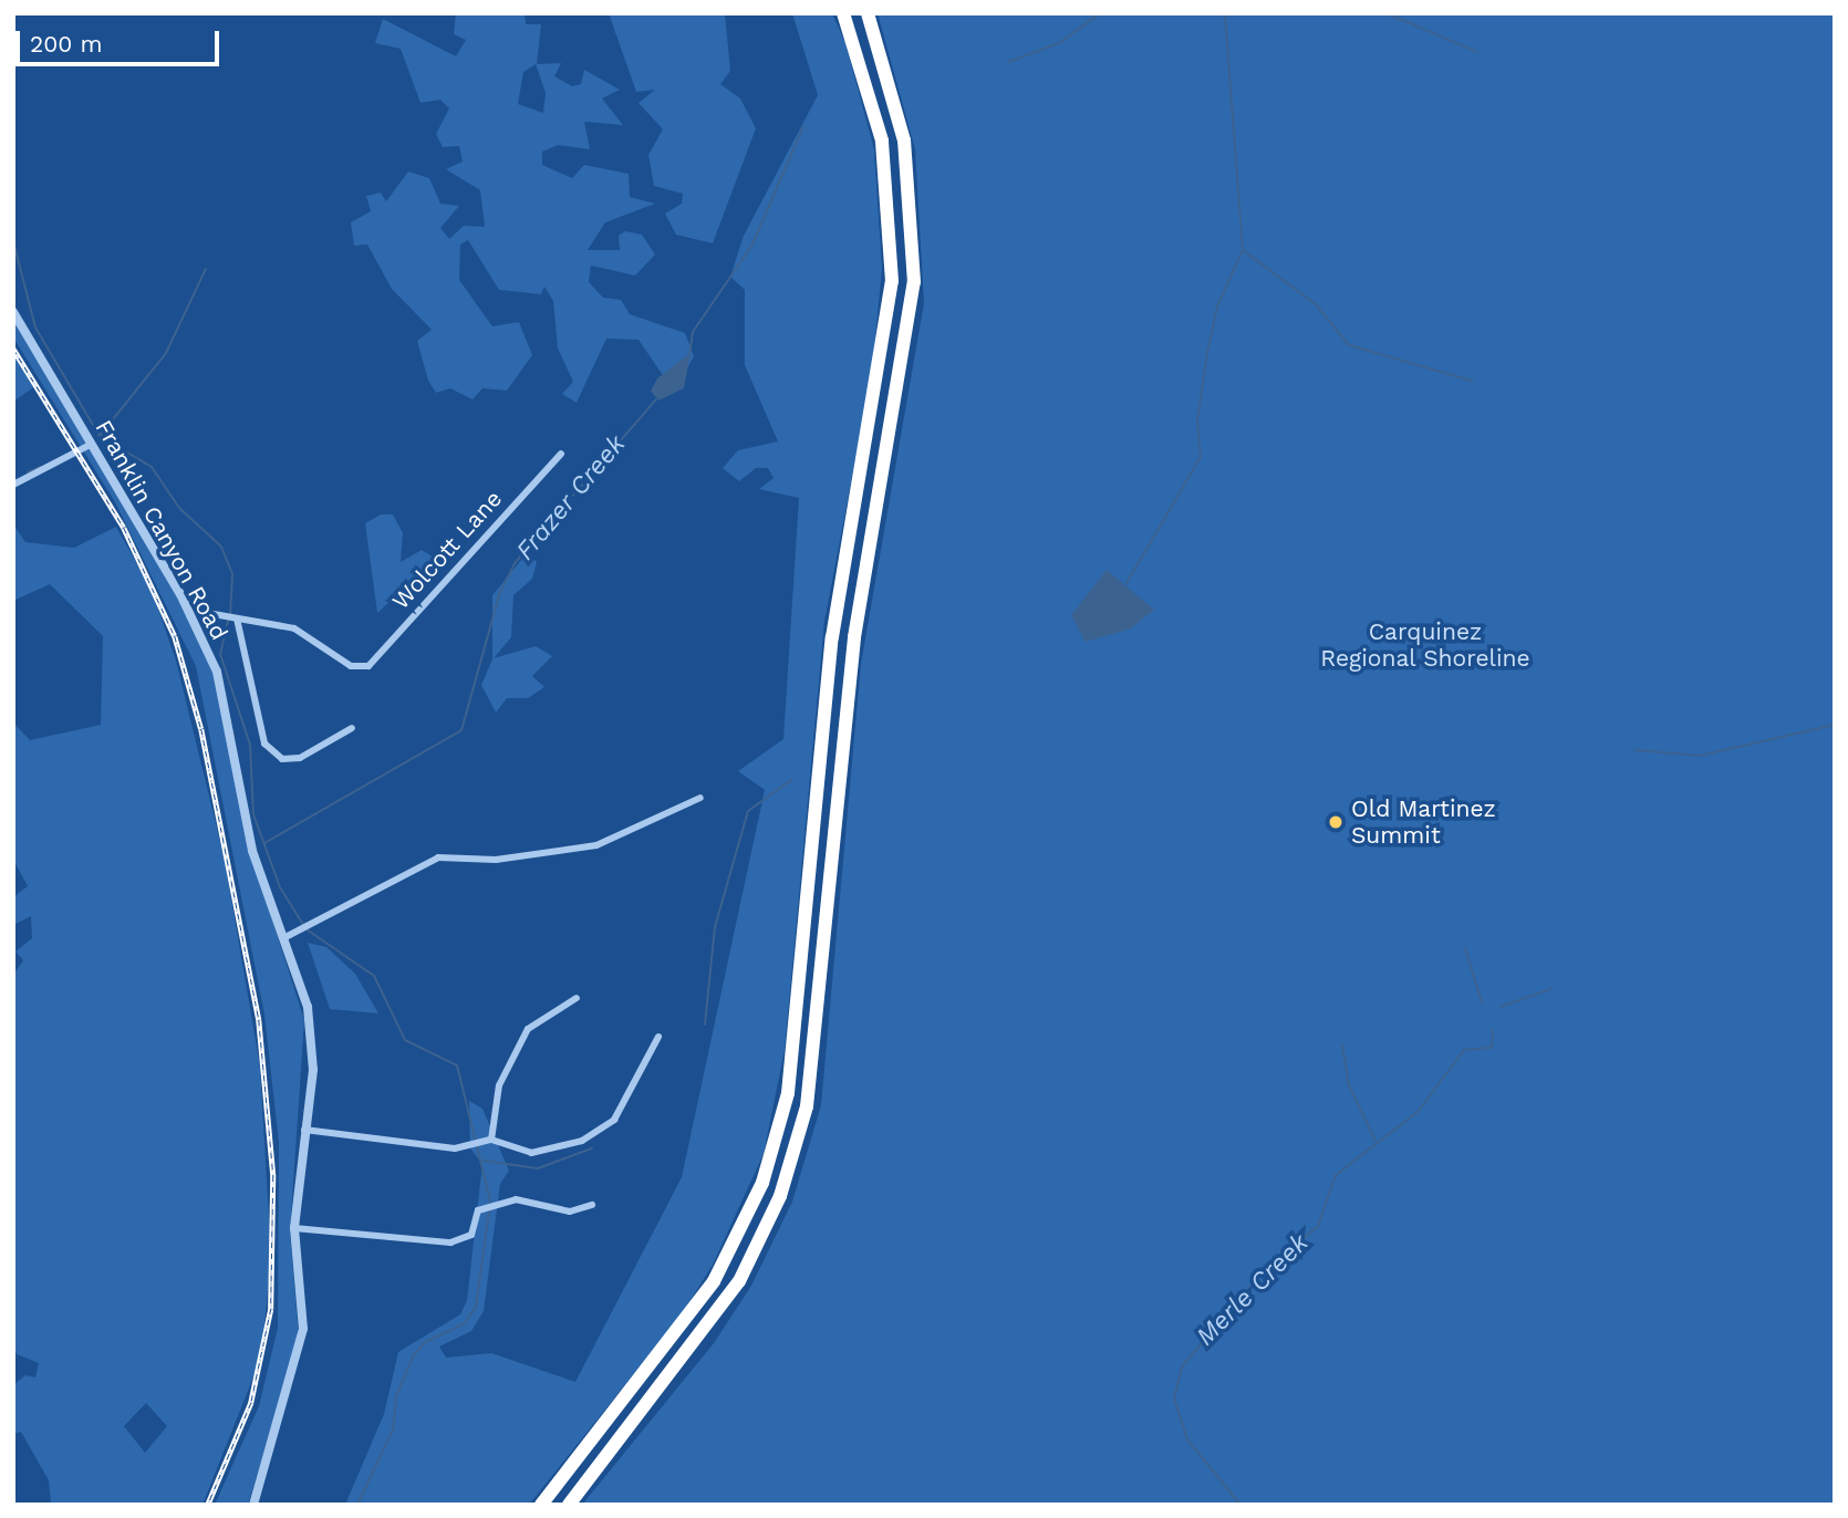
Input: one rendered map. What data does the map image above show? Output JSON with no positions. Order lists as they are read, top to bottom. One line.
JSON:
{"streets":{"street":["Franklin Canyon Road","Wolcott Lane"]},"crossings":[["Franklin Canyon Road","Wolcott Lane"]],"water":["Frazer Creek","Merle Creek"],"parks":["Carquinez Regional Shoreline"],"places":["Old Martinez Summit"],"scale_bar":"200 m"}
